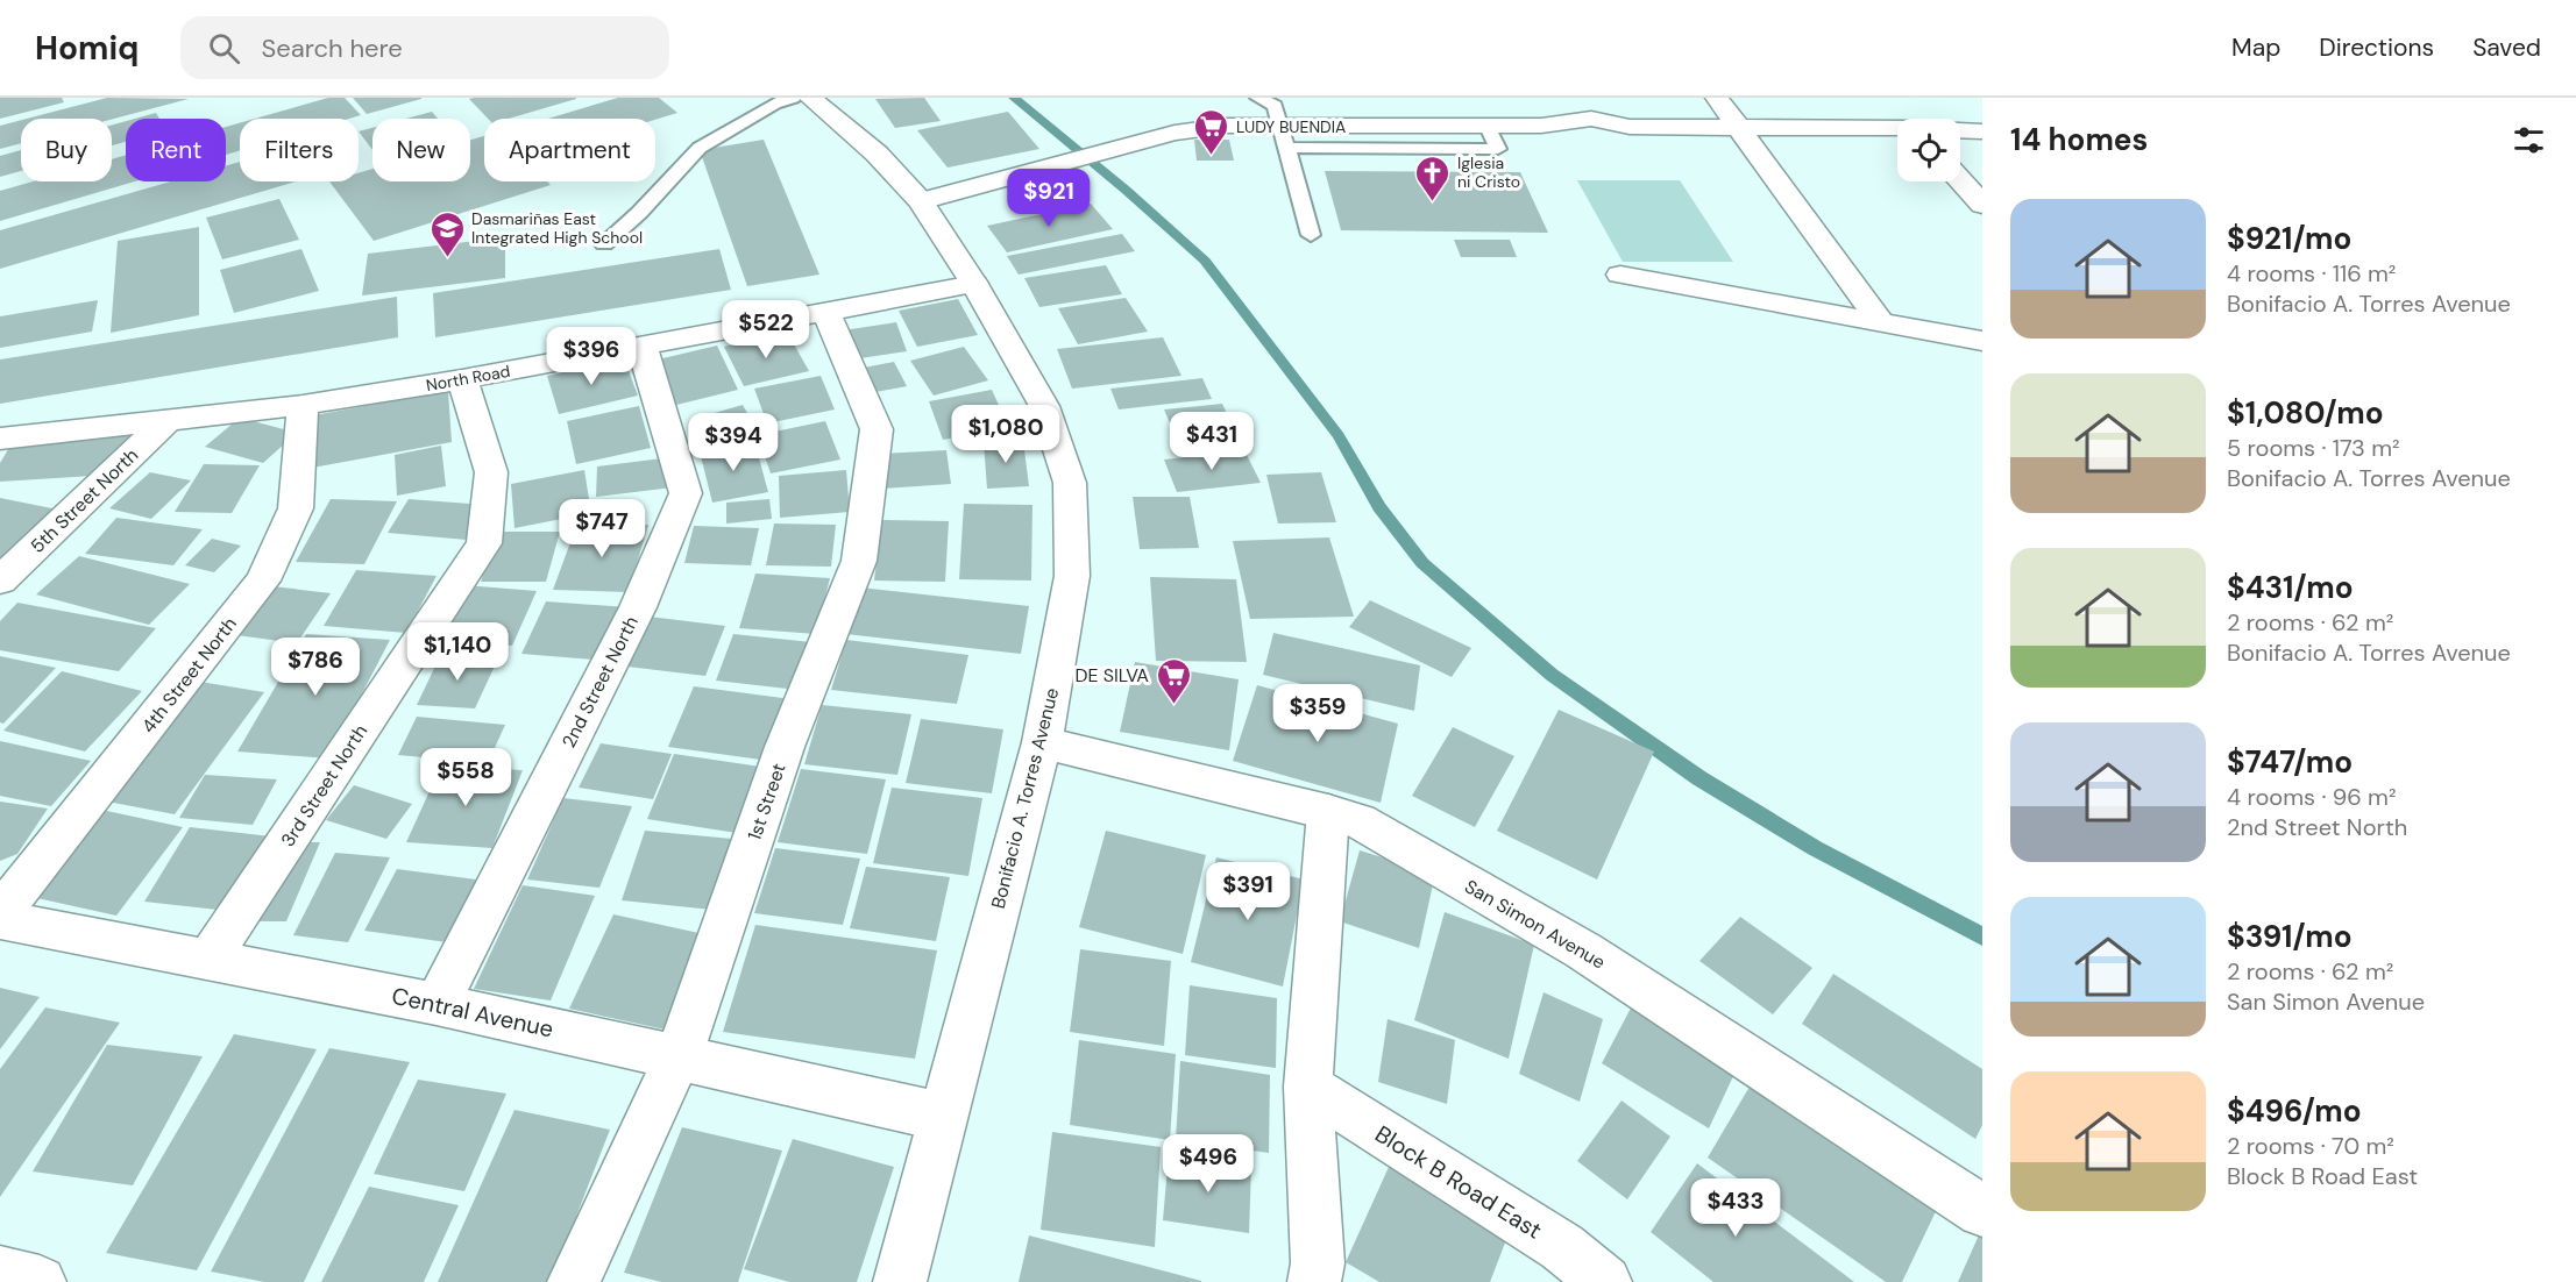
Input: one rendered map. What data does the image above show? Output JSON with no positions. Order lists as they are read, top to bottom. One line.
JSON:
{"streets":{"street":["North Road","5th Street North","4th Street North","2nd Street North","3rd Street North","Bonifacio A. Torres Avenue","1st Street","San Simon Avenue","Central Avenue","Block B Road East"]},"crossings":[["North Road","5th Street North"],["North Road","4th Street North"],["North Road","2nd Street North"],["North Road","3rd Street North"],["North Road","Bonifacio A. Torres Avenue"],["North Road","1st Street"],["2nd Street North","Central Avenue"],["3rd Street North","Central Avenue"],["Bonifacio A. Torres Avenue","San Simon Avenue"],["Bonifacio A. Torres Avenue","Central Avenue"],["1st Street","Central Avenue"]],"places":{"supermarket":["LUDY BUENDIA","DE SILVA"],"church":["Iglesia ni Cristo"],"school or university":["Dasmariñas East Integrated High School"]},"page":{"header":"Homiq","search":"Search here","nav":["Map","Directions","Saved"],"heading":"14 homes","chip":["Buy","Rent","Filters","New","Apartment"],"price":["$921","$522","$396","$1,080","$431","$394","$747","$1,140","$786","$359","$558","$391","$496","$433"],"list":[{"name":"$921/mo","note":"4 rooms · 116 m² · Bonifacio A. Torres Avenue"},{"name":"$1,080/mo","note":"5 rooms · 173 m² · Bonifacio A. Torres Avenue"},{"name":"$431/mo","note":"2 rooms · 62 m² · Bonifacio A. Torres Avenue"},{"name":"$747/mo","note":"4 rooms · 96 m² · 2nd Street North"},{"name":"$391/mo","note":"2 rooms · 62 m² · San Simon Avenue"},{"name":"$496/mo","note":"2 rooms · 70 m² · Block B Road East"}]}}
